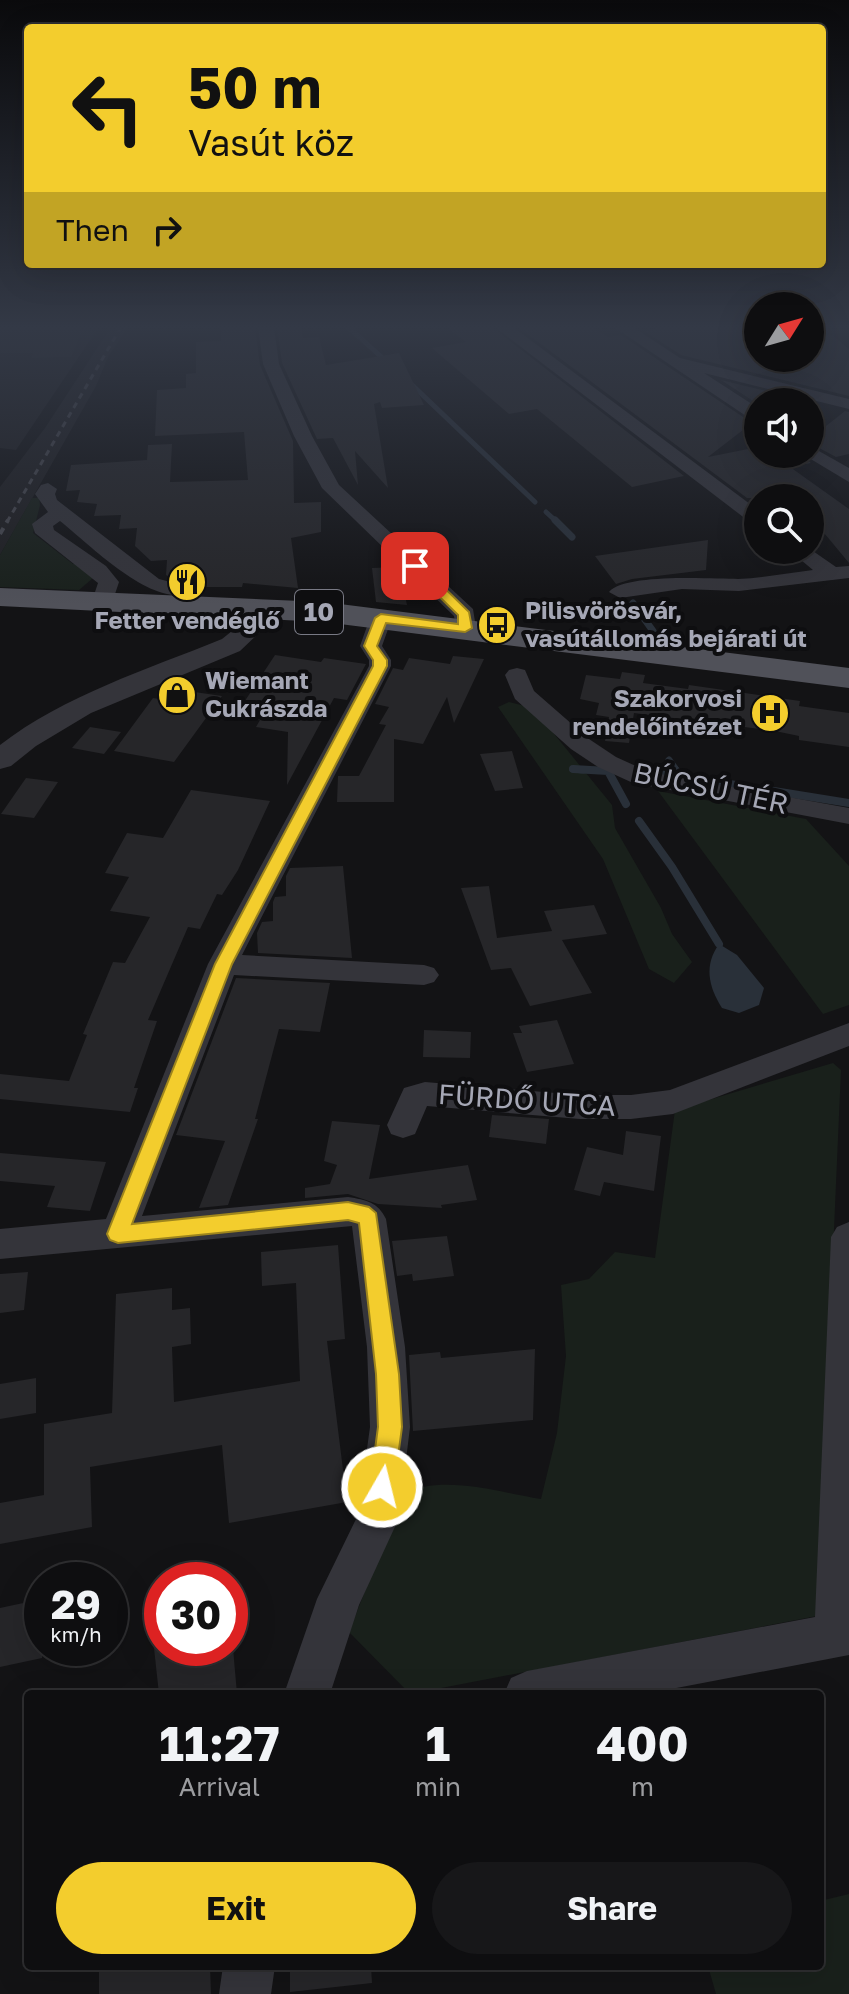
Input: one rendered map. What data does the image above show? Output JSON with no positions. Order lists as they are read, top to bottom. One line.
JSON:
{"streets":{"main road":["10"],"street":["BÚCSÚ TÉR","FÜRDŐ UTCA"]},"places":{"restaurant":["Fetter vendéglő"],"bus stop":["Pilisvörösvár, vasútállomás bejárati út"],"shop":["Wiemant Cukrászda"],"hospital":["Szakorvosi rendelőintézet"]},"north":"top right","page":{"turn":["50 m","Vasút köz"],"then":"Then","speed":"29 km/h","limit":"30","eta":["11:27","Arrival","1","min","400","m"],"buttons":["Exit","Share"]}}
